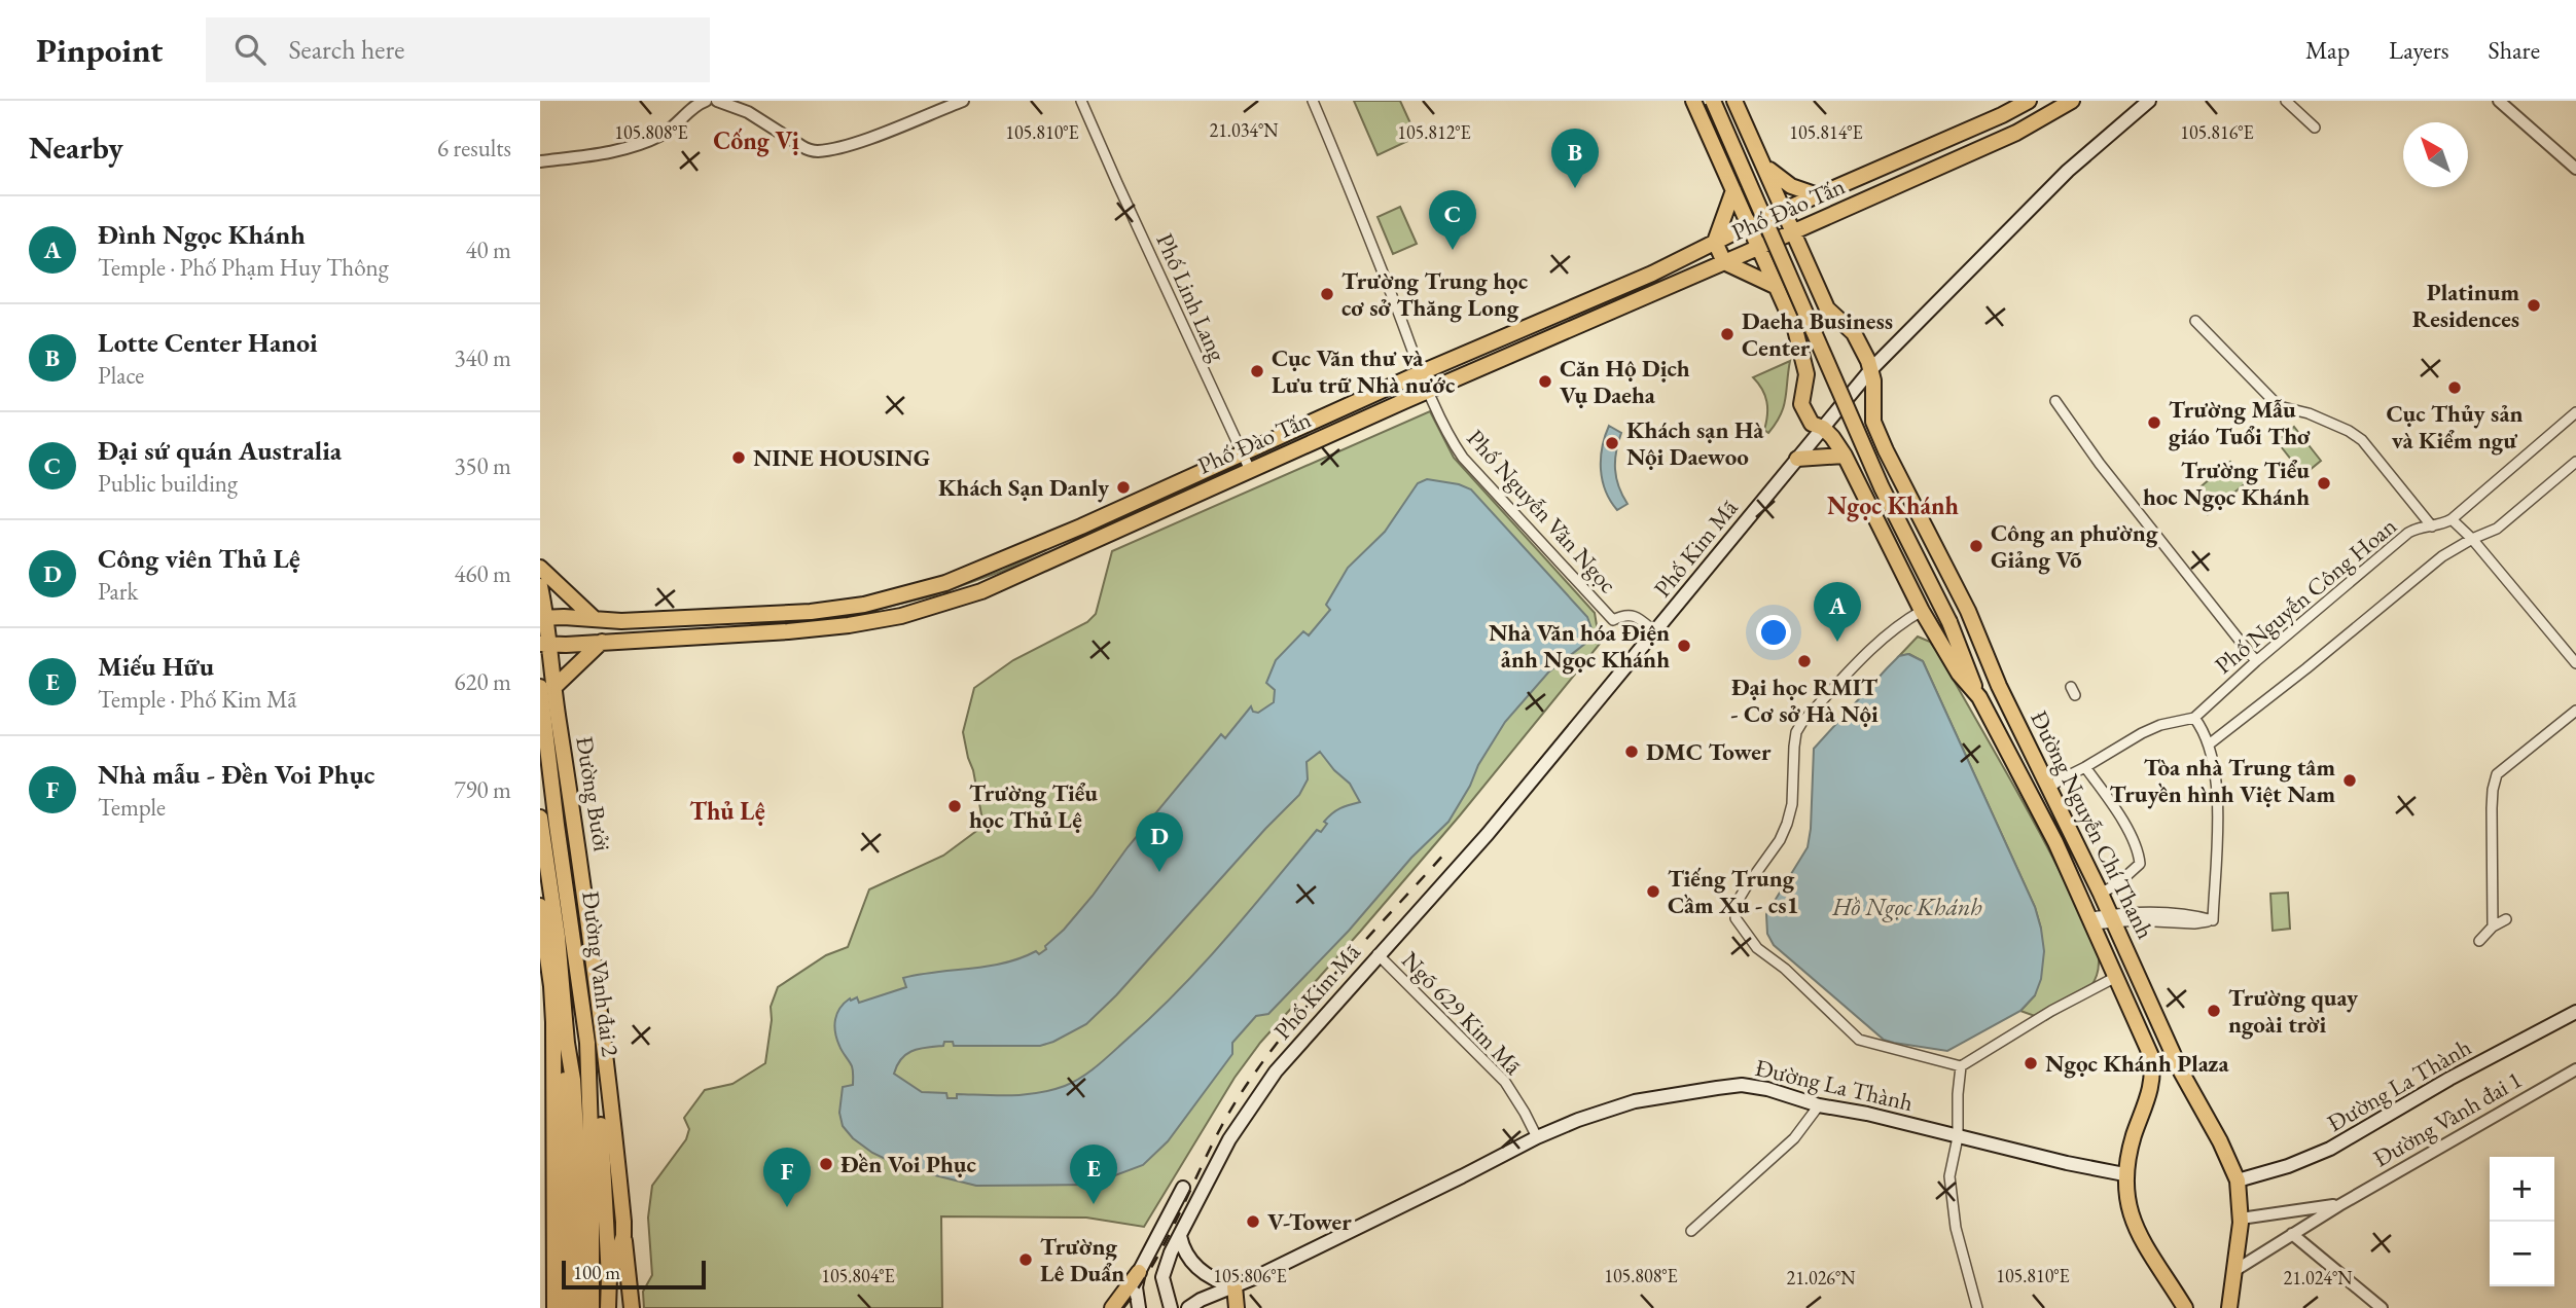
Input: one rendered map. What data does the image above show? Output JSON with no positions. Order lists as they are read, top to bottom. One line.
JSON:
{"streets":{"main road":["Phố Đào Tấn","Phố Kim Mã","Đường Bưởi","Đường Nguyễn Chí Thanh","Đường Vành đai 2","Đường La Thành"],"street":["Phố Linh Lang","Phố Nguyễn Văn Ngọc","Phố Nguyễn Công Hoan","Ngõ 629 Kim Mã","Đường Vành đai 1"]},"crossings":[["Phố Đào Tấn","Phố Linh Lang"],["Phố Đào Tấn","Phố Nguyễn Văn Ngọc"],["Phố Đào Tấn","Đường Bưởi"],["Phố Đào Tấn","Đường Nguyễn Chí Thanh"],["Phố Nguyễn Văn Ngọc","Phố Kim Mã"],["Phố Kim Mã","Đường Nguyễn Chí Thanh"],["Phố Kim Mã","Ngõ 629 Kim Mã"],["Phố Nguyễn Công Hoan","Đường Nguyễn Chí Thanh"],["Đường Bưởi","Đường Vành đai 2"],["Đường Nguyễn Chí Thanh","Đường La Thành"],["Đường Nguyễn Chí Thanh","Đường Vành đai 1"],["Ngõ 629 Kim Mã","Đường La Thành"]],"districts":["Cống Vị","Ngọc Khánh","Thủ Lệ"],"water":["Hồ Ngọc Khánh"],"places":["Trường Trung học cơ sở Thăng Long","Platinum Residences","Daeha Business Center","Cục Văn thư và Lưu trữ Nhà nước","Căn Hộ Dịch Vụ Daeha","Cục Thủy sản và Kiểm ngư","Trường Mẫu giáo Tuổi Thơ","Khách sạn Hà Nội Daewoo","NINE HOUSING","Trường Tiểu hoc Ngọc Khánh","Khách Sạn Danly","Công an phường Giảng Võ","Nhà Văn hóa Điện ảnh Ngọc Khánh","Đại học RMIT - Cơ sở Hà Nội","DMC Tower","Tòa nhà Trung tâm Truyền hình Việt Nam","Trường Tiểu học Thủ Lệ","Tiếng Trung Cầm Xu - cs1","Trường quay ngoài trời","Ngọc Khánh Plaza","Đền Voi Phục","V-Tower","Trường Lê Duẩn"],"scale_bar":"100 m","north":"top left","page":{"header":"Pinpoint","search":"Search here","nav":["Map","Layers","Share"],"heading":["Nearby","6 results"],"pins":["B","C","A","D","E","F"],"list":[{"mark":"A","name":"Đình Ngọc Khánh","note":"Temple · Phố Phạm Huy Thông","value":"40 m"},{"mark":"B","name":"Lotte Center Hanoi","note":"Place","value":"340 m"},{"mark":"C","name":"Đại sứ quán Australia","note":"Public building","value":"350 m"},{"mark":"D","name":"Công viên Thủ Lệ","note":"Park","value":"460 m"},{"mark":"E","name":"Miếu Hữu","note":"Temple · Phố Kim Mã","value":"620 m"},{"mark":"F","name":"Nhà mẫu - Đền Voi Phục","note":"Temple","value":"790 m"}],"map_buttons":["+","−"],"scale":"100 m"},"coordinates":["21.034°N","105.808°E","105.810°E","105.812°E","105.814°E","105.816°E","105.804°E","105.806°E","21.026°N","21.024°N"]}
